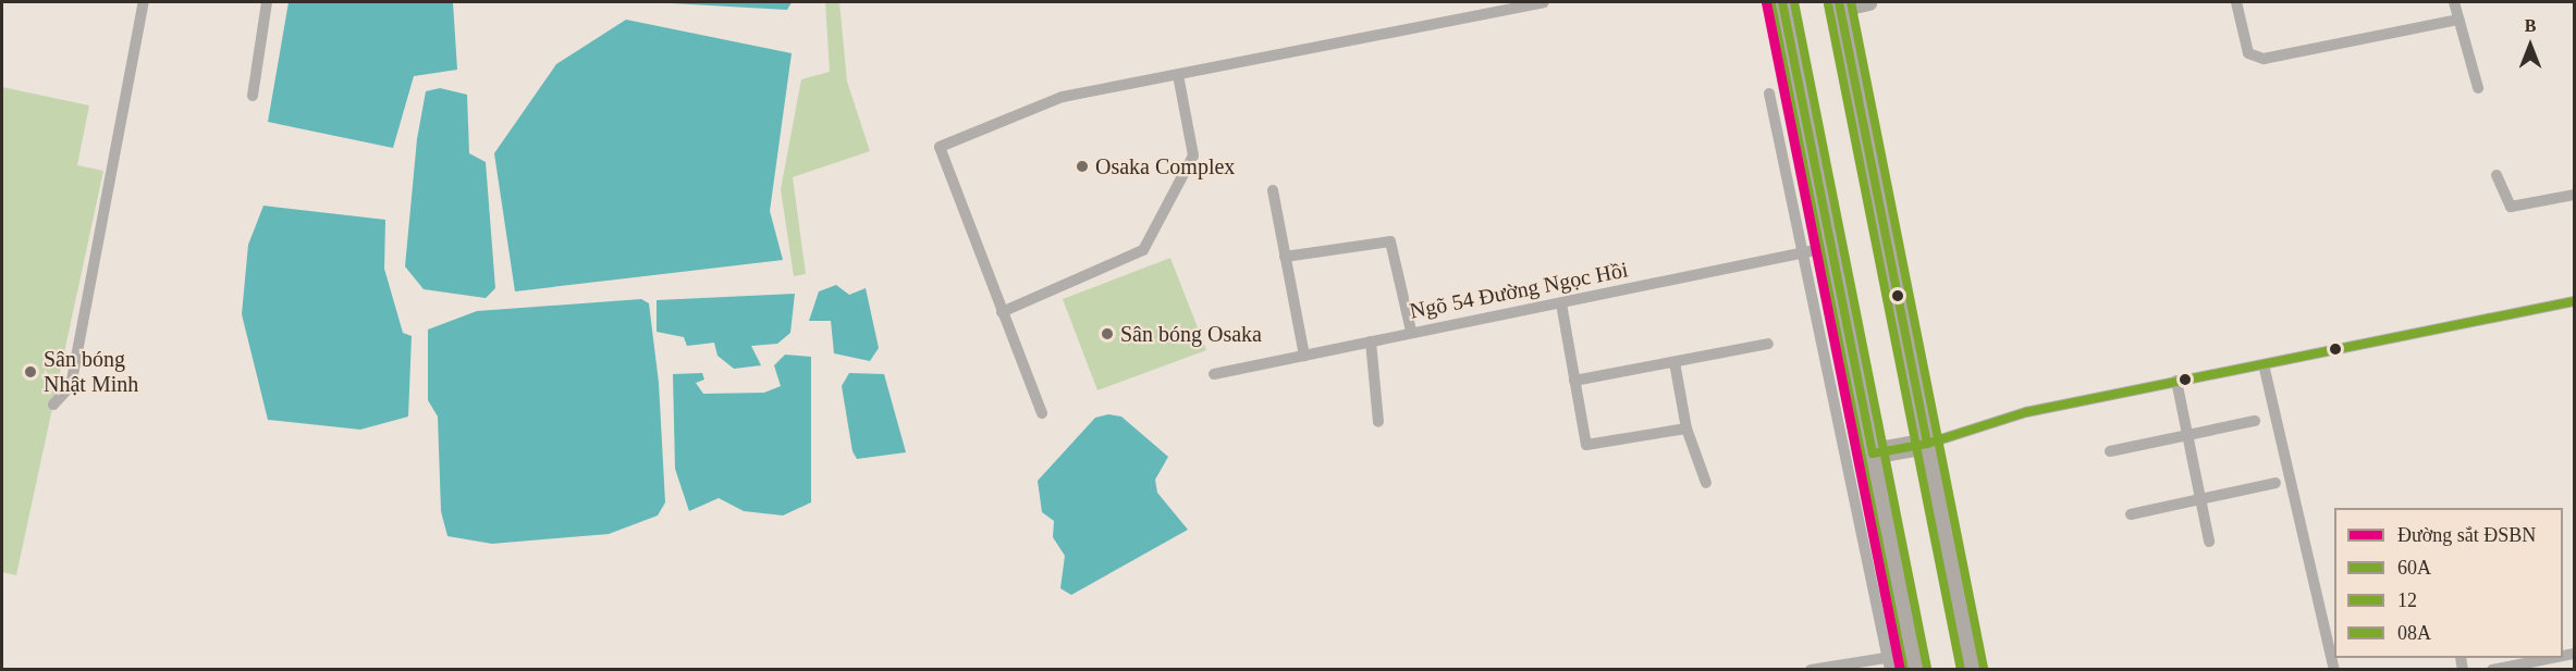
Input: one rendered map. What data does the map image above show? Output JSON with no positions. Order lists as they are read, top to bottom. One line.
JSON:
{"streets":{"street":["Ngõ 54 Đường Ngọc Hồi"]},"places":["Osaka Complex","Sân bóng Osaka","Sân bóng Nhật Minh"],"lines":["rail line ĐSBN","transit line 60A","transit line 08A","transit line 12"],"legend":["Đường sắt ĐSBN","60A","12","08A"],"north":"top"}
